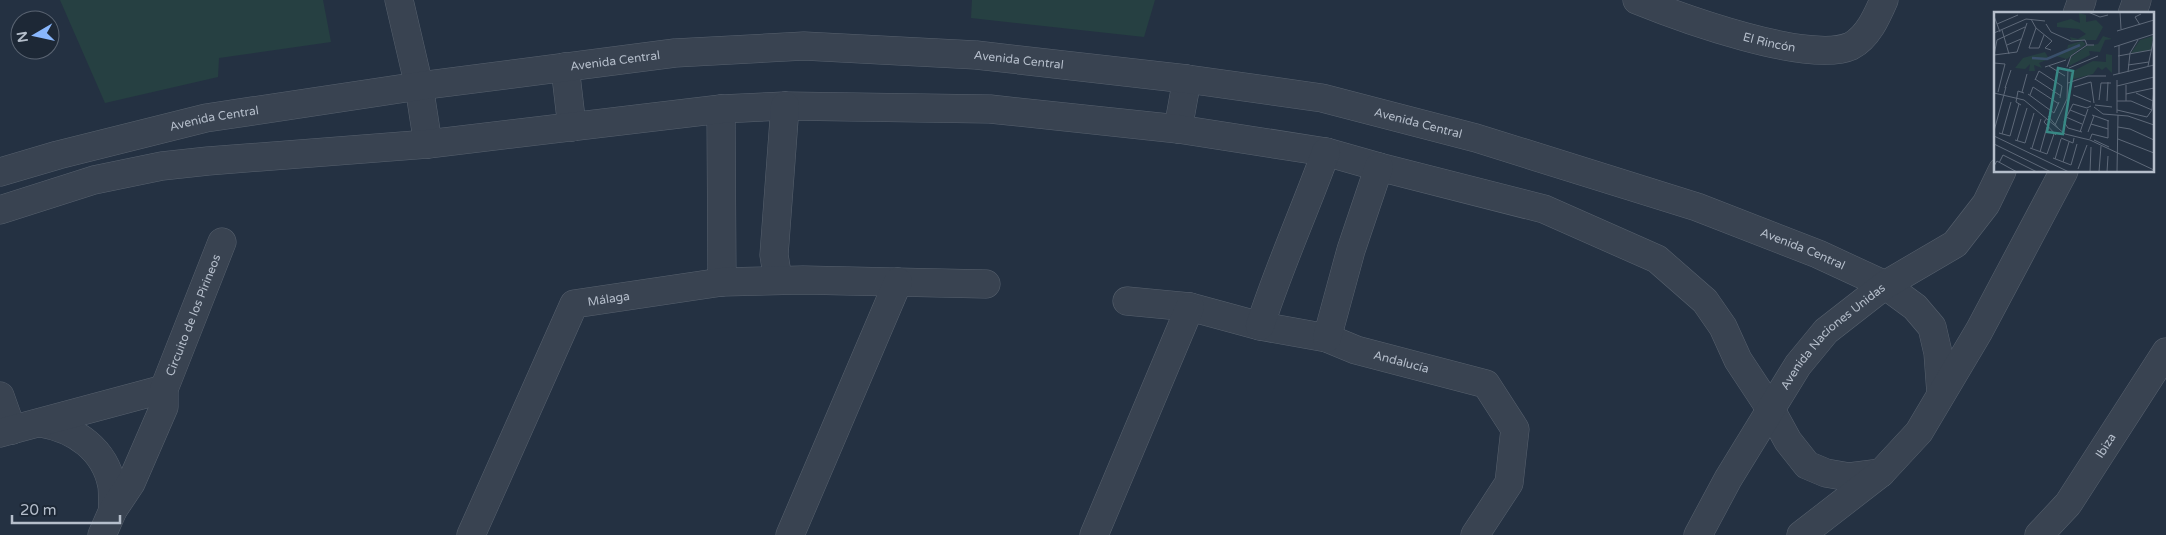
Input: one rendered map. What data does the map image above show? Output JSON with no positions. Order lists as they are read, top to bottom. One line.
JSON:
{"streets":{"street":["El Rincón","Avenida Central","Málaga","Circuito de los Pirineos","Avenida Naciones Unidas","Andalucía","Ibiza"]},"crossings":[["Avenida Central","Avenida Naciones Unidas"]],"scale_bar":"20 m","north":"left"}
